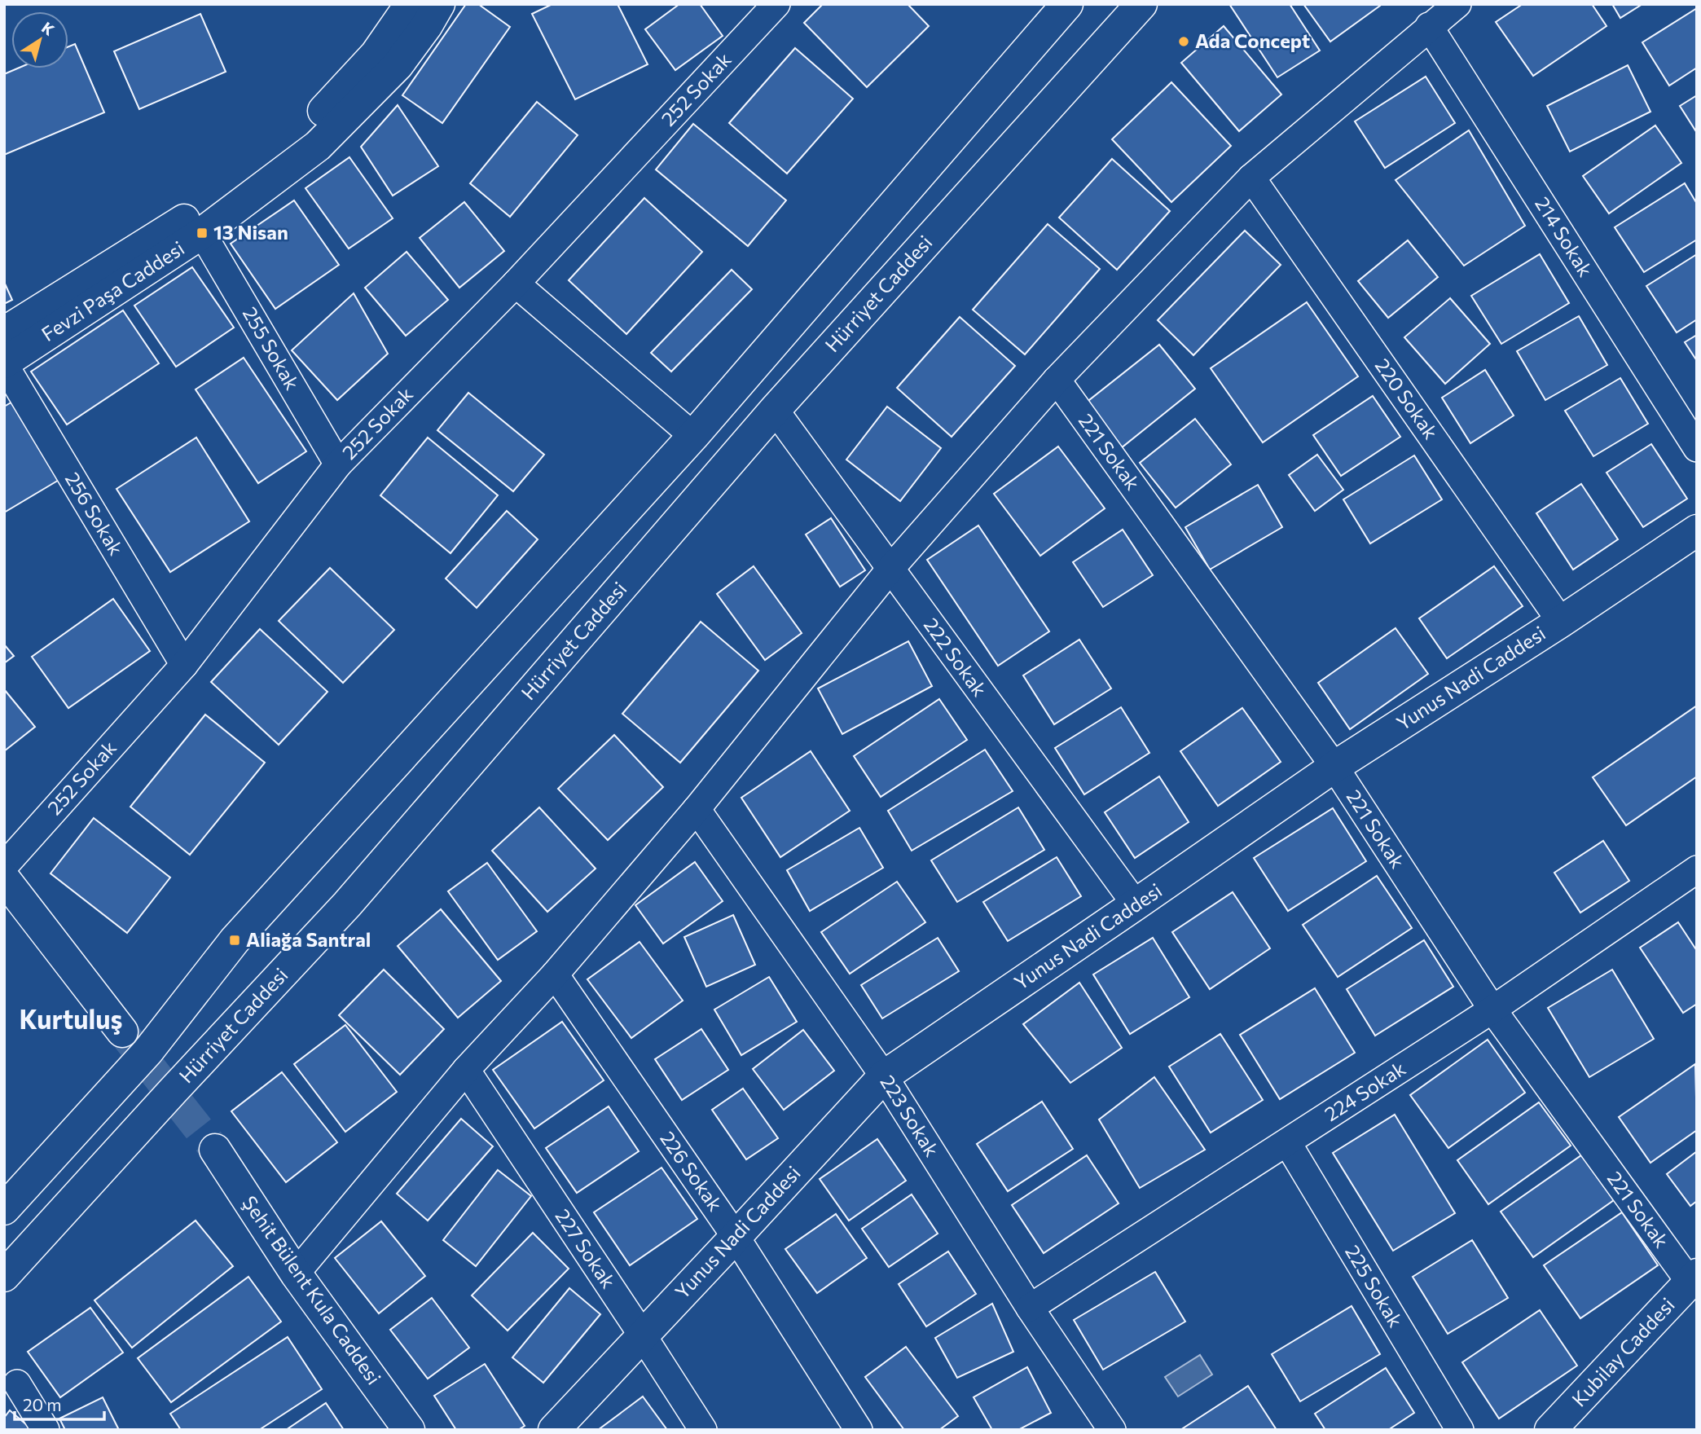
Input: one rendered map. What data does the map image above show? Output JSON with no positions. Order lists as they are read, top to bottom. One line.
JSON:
{"streets":{"main road":["Fevzi Paşa Caddesi","Hürriyet Caddesi","Yunus Nadi Caddesi","Şehit Bülent Kula Caddesi","Kubilay Caddesi"],"street":["252 Sokak","214 Sokak","255 Sokak","220 Sokak","221 Sokak","256 Sokak","222 Sokak","224 Sokak","223 Sokak","226 Sokak","227 Sokak","225 Sokak"]},"crossings":[["252 Sokak","255 Sokak"],["252 Sokak","256 Sokak"],["Fevzi Paşa Caddesi","255 Sokak"],["Fevzi Paşa Caddesi","256 Sokak"],["Hürriyet Caddesi","222 Sokak"],["220 Sokak","Yunus Nadi Caddesi"],["221 Sokak","Yunus Nadi Caddesi"],["221 Sokak","224 Sokak"],["221 Sokak","Kubilay Caddesi"],["222 Sokak","Yunus Nadi Caddesi"],["Yunus Nadi Caddesi","223 Sokak"],["Yunus Nadi Caddesi","226 Sokak"],["Yunus Nadi Caddesi","227 Sokak"],["224 Sokak","223 Sokak"],["224 Sokak","225 Sokak"]],"districts":["Kurtuluş"],"places":{"other":["Ada Concept"],"transit":["13 Nisan","Aliağa Santral"]},"scale_bar":"20 m","north":"top right"}
